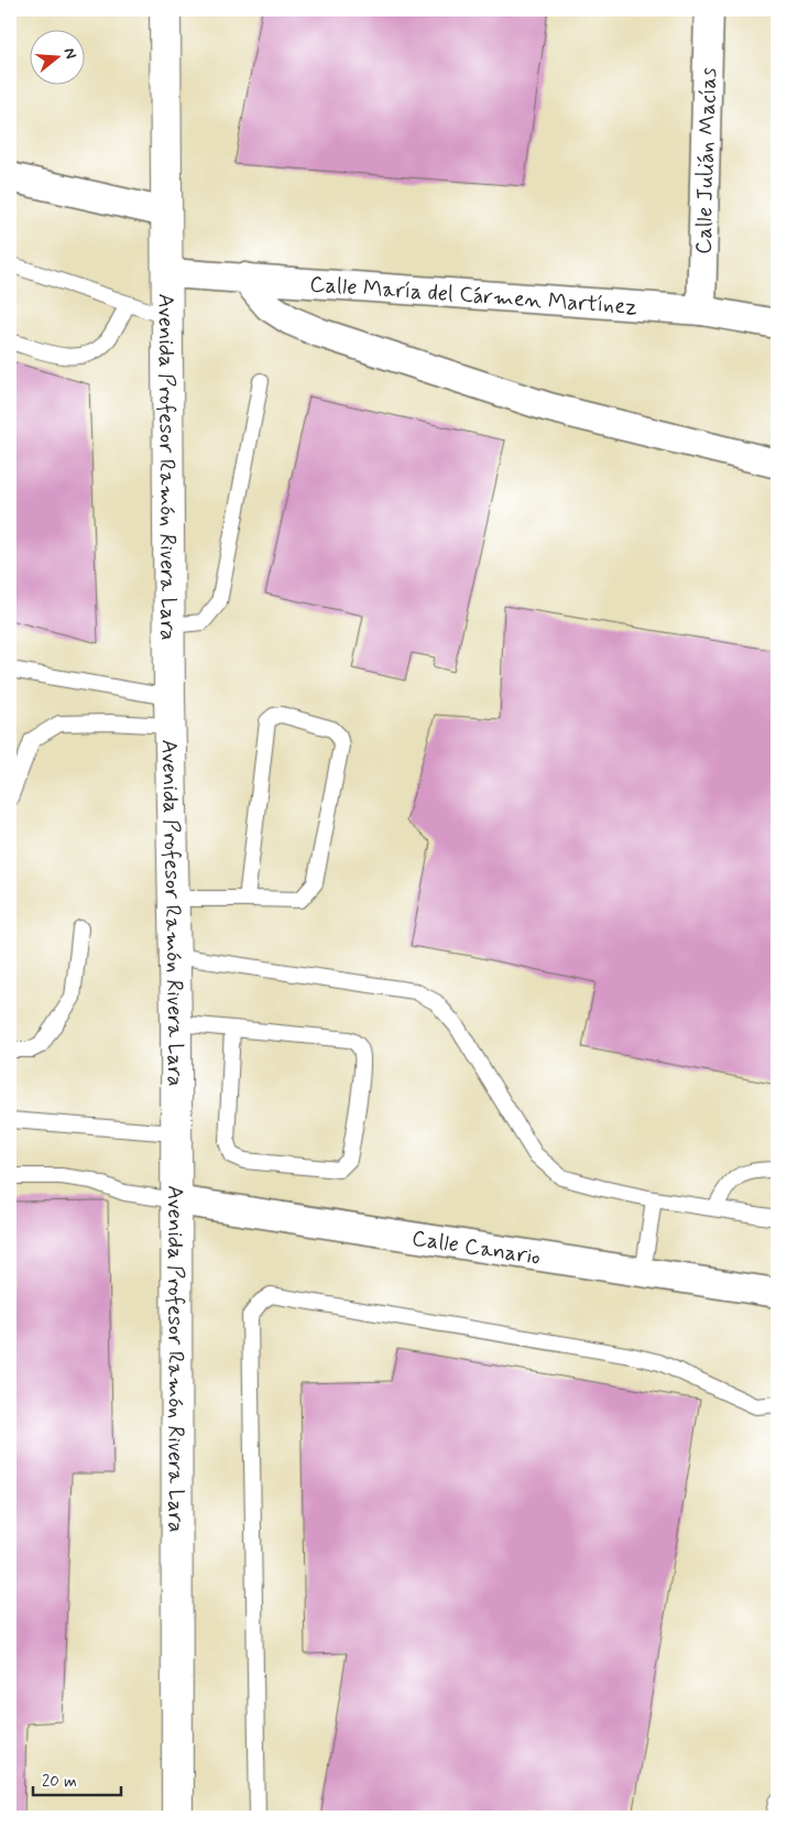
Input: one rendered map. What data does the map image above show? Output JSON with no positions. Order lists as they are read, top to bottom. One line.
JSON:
{"streets":{"main road":["Avenida Profesor Ramón Rivera Lara"],"street":["Calle Julián Macías","Calle María del Cármen Martínez","Calle Canario"]},"crossings":[["Calle Julián Macías","Calle María del Cármen Martínez"],["Calle María del Cármen Martínez","Avenida Profesor Ramón Rivera Lara"],["Avenida Profesor Ramón Rivera Lara","Calle Canario"]],"scale_bar":"20 m","north":"right"}
